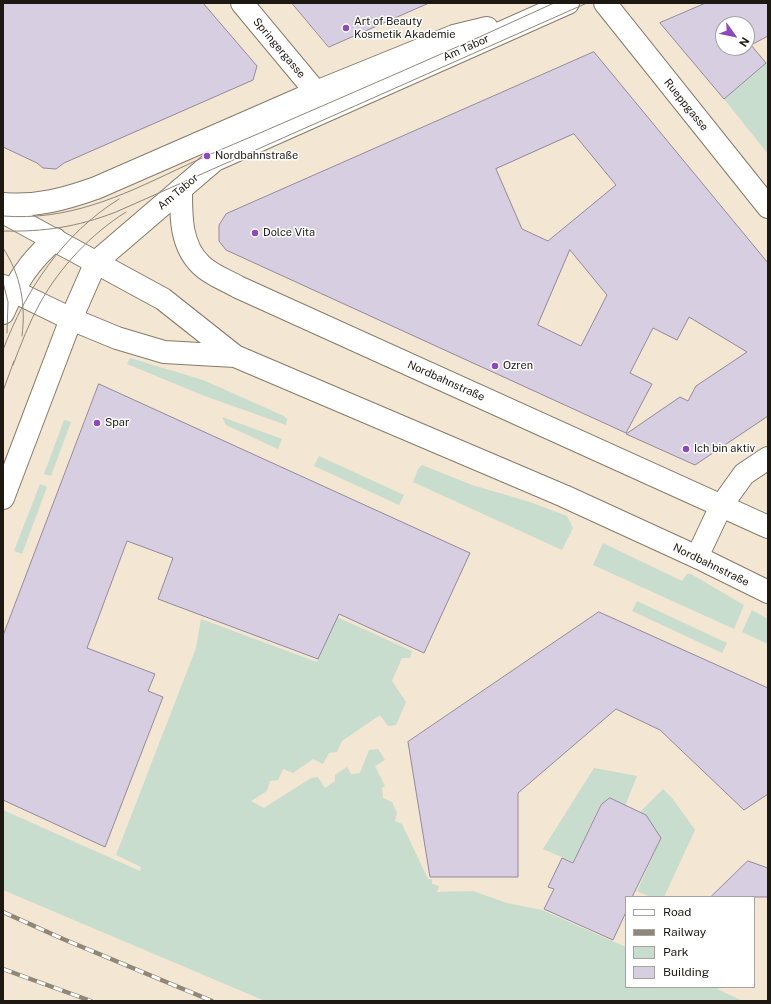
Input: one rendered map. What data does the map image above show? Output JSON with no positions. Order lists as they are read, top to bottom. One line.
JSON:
{"streets":{"street":["Springergasse","Am Tabor","Rueppgasse","Nordbahnstraße"]},"crossings":[["Springergasse","Am Tabor"],["Am Tabor","Nordbahnstraße"]],"places":["Art of Beauty Kosmetik Akademie","Nordbahnstraße","Dolce Vita","Ozren","Spar","Ich bin aktiv"],"legend":["Road","Railway","Park","Building"],"north":"bottom right"}
